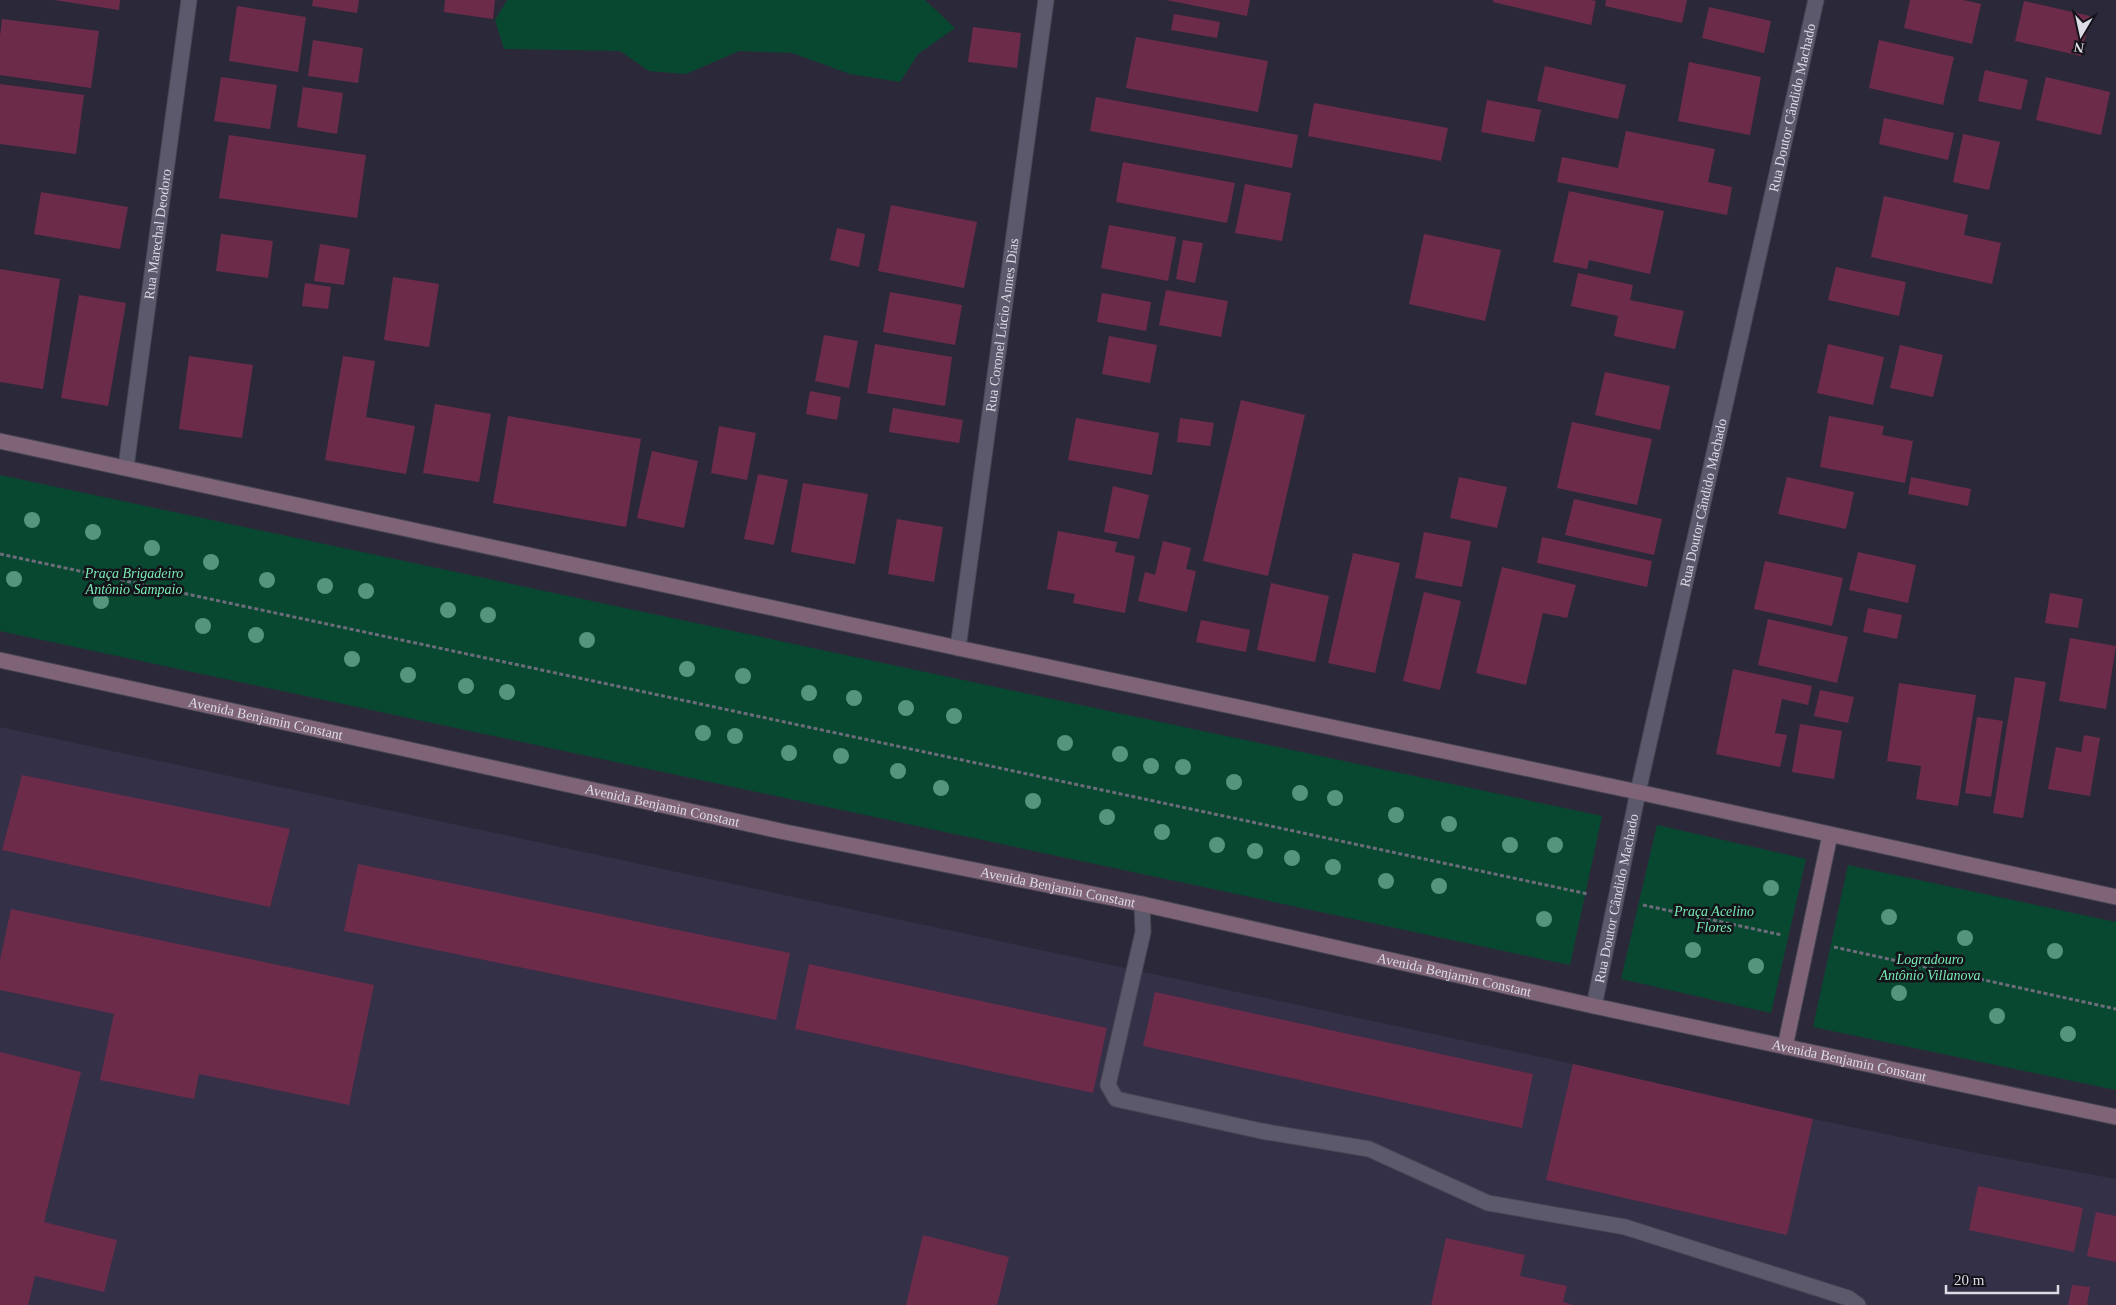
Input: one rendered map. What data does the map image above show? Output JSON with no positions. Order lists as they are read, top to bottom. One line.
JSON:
{"streets":{"main road":["Avenida Benjamin Constant"],"street":["Rua Doutor Cândido Machado","Rua Marechal Deodoro","Rua Coronel Lúcio Annes Dias"]},"crossings":[["Rua Doutor Cândido Machado","Avenida Benjamin Constant"]],"parks":["Praça Brigadeiro Antônio Sampaio","Praça Acelino Flores","Logradouro Antônio Villanova"],"scale_bar":"20 m","north":"bottom"}
